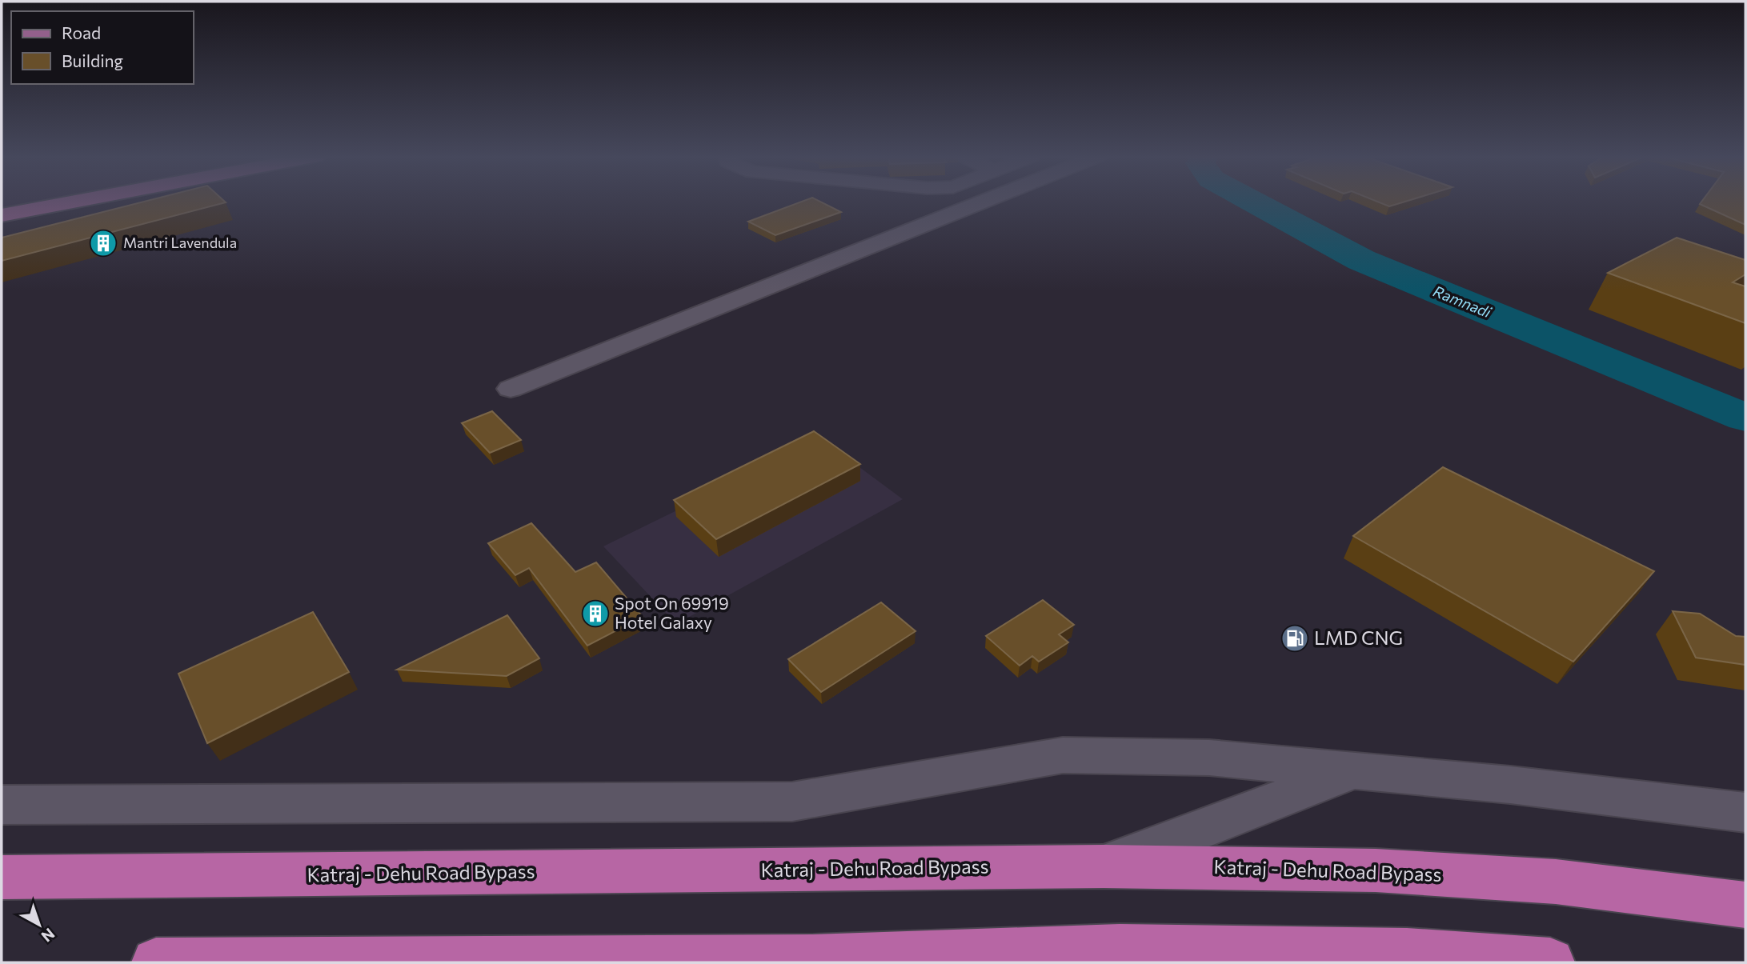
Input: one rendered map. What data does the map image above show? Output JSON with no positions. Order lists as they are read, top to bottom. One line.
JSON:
{"streets":{"highway":["Katraj - Dehu Road Bypass"]},"water":["Ramnadi"],"places":{"building":["Mantri Lavendula","Spot On 69919 Hotel Galaxy"],"fuel station":["LMD CNG"]},"legend":["Road","Building"],"north":"bottom right"}
